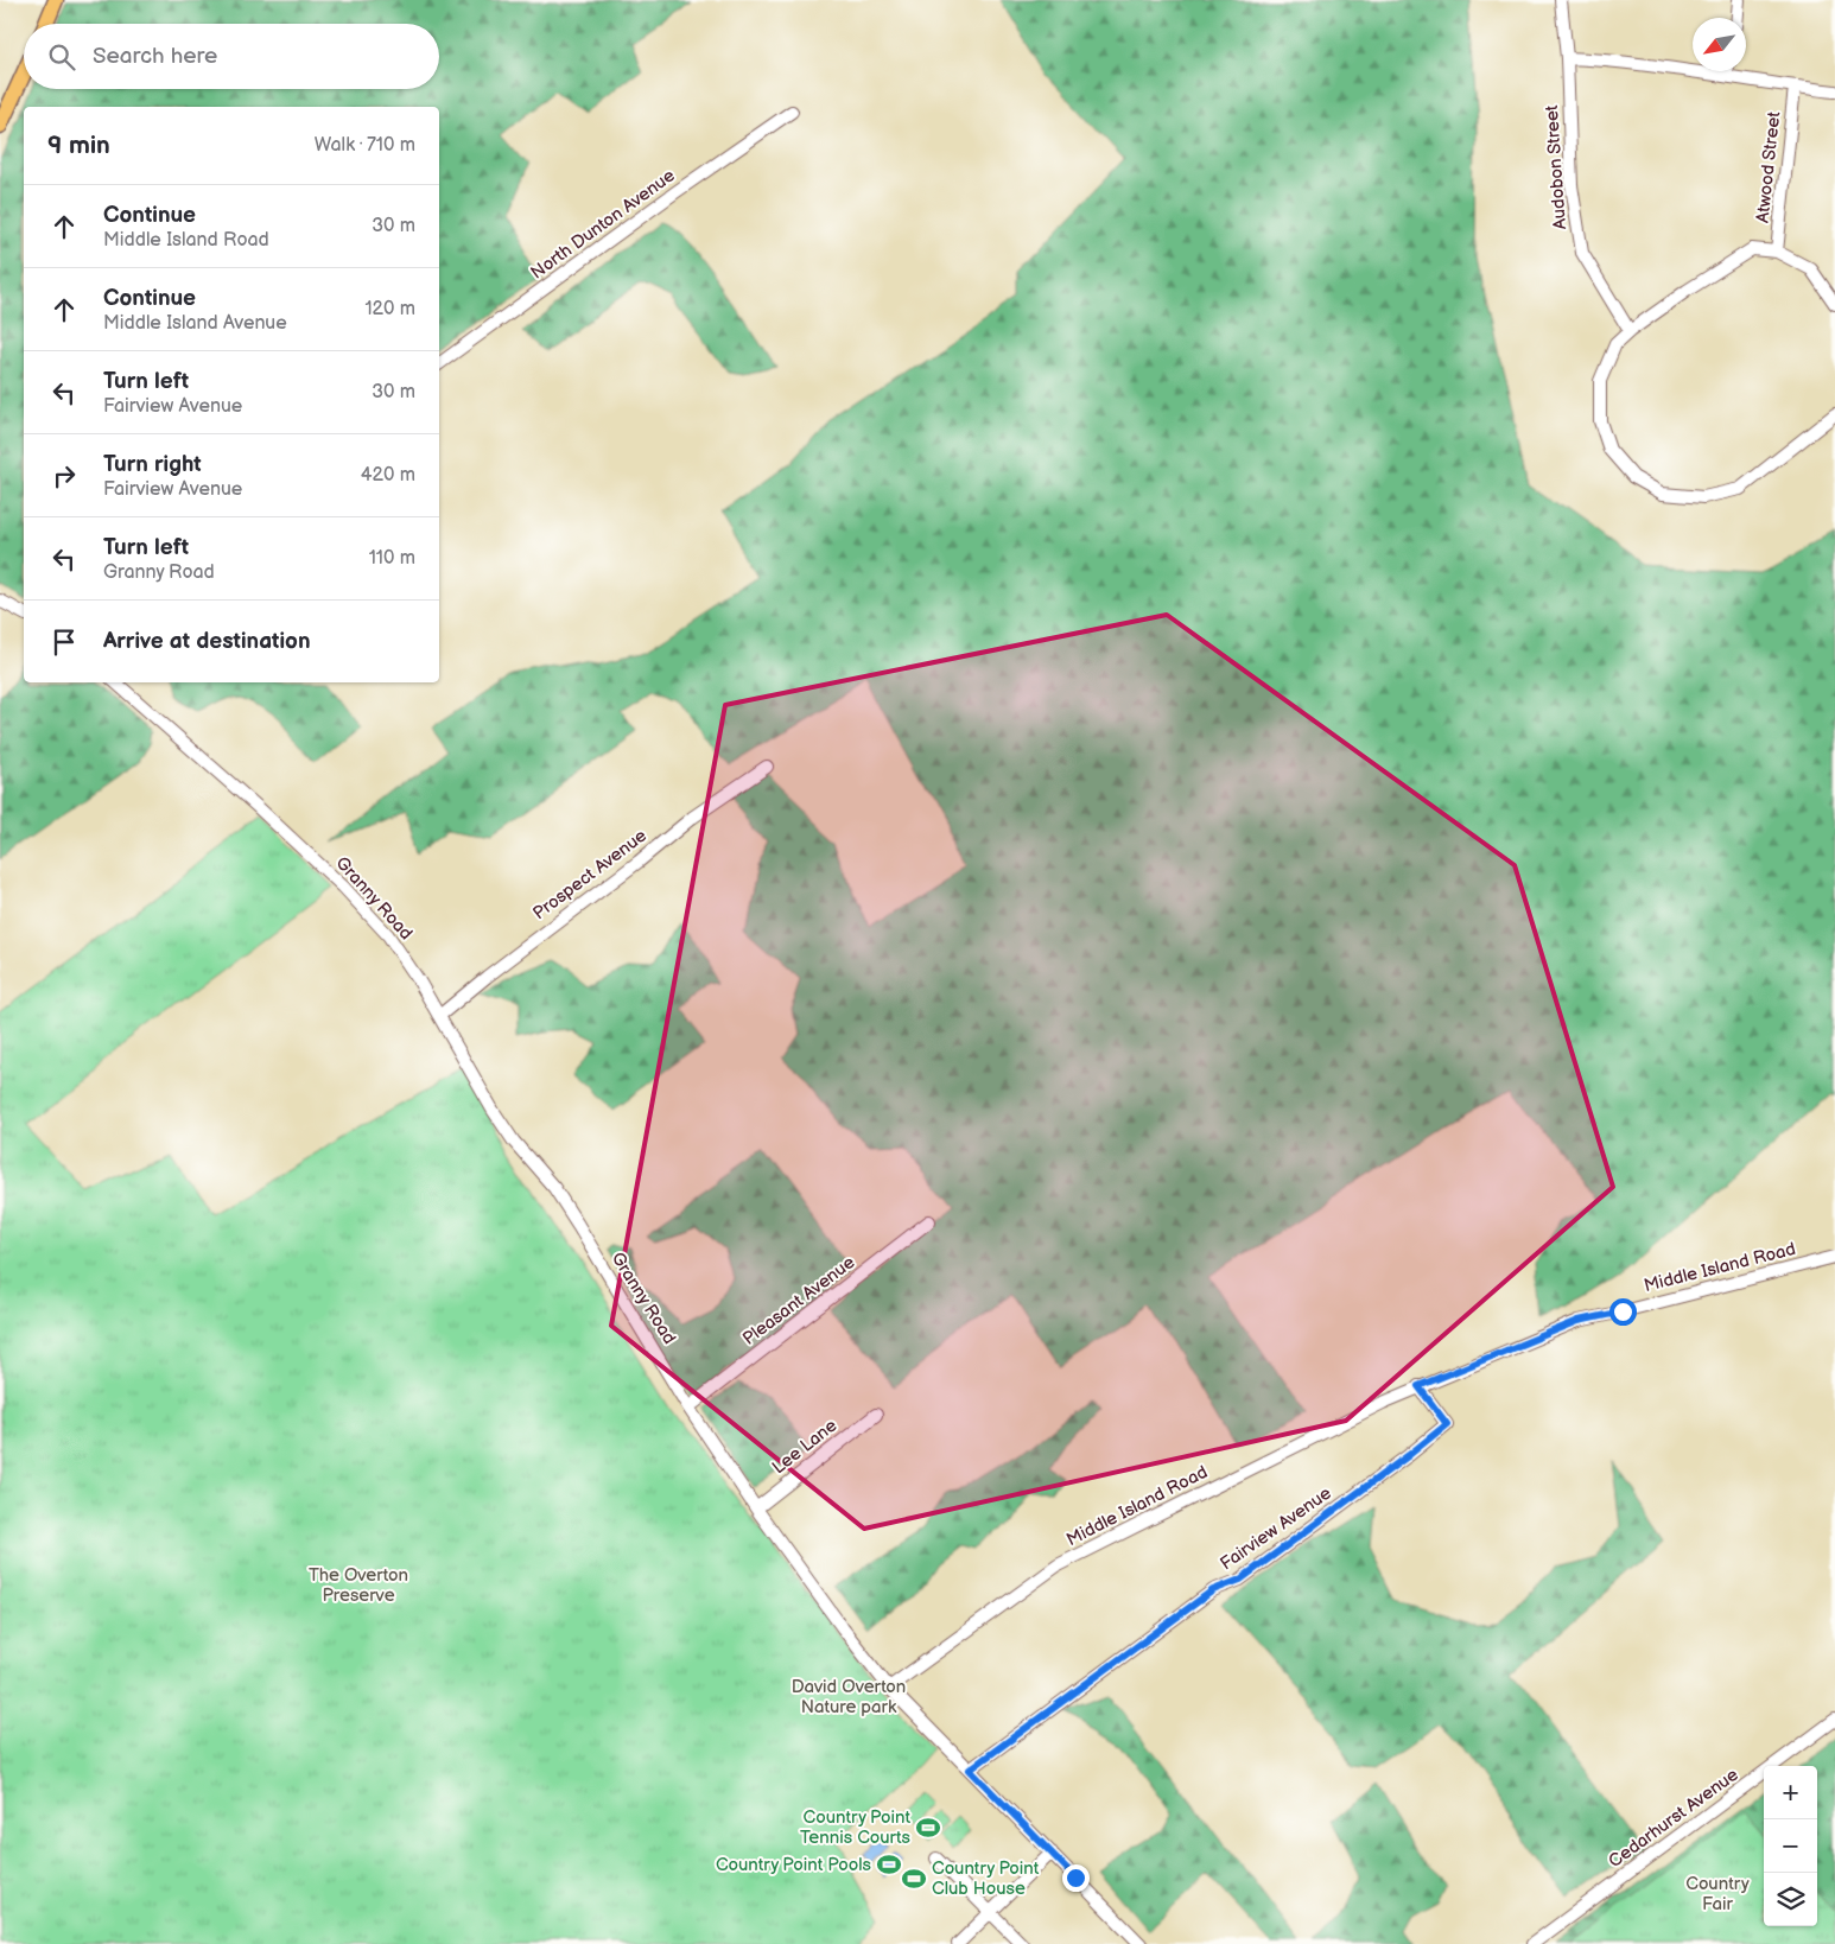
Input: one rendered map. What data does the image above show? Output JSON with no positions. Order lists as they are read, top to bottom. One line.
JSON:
{"streets":{"street":["Audobon Street","Atwood Street","North Dunton Avenue","Prospect Avenue","Granny Road","Middle Island Road","Pleasant Avenue","Lee Lane","Fairview Avenue","Cedarhurst Avenue"]},"crossings":[["Prospect Avenue","Granny Road"],["Granny Road","Middle Island Road"],["Granny Road","Pleasant Avenue"],["Granny Road","Lee Lane"],["Granny Road","Fairview Avenue"],["Middle Island Road","Fairview Avenue"]],"parks":["The Overton Preserve","David Overton Nature park","Country Fair"],"places":{"sports":["Country Point Tennis Courts","Country Point Pools","Country Point Club House"]},"north":"bottom left","page":{"search":"Search here","heading":["9 min","Walk · 710 m"],"list":[["Continue","Middle Island Road","30 m"],["Continue","Middle Island Avenue","120 m"],["Turn left","Fairview Avenue","30 m"],["Turn right","Fairview Avenue","420 m"],["Turn left","Granny Road","110 m"],"Arrive at destination"],"map_buttons":["+","−"]}}
